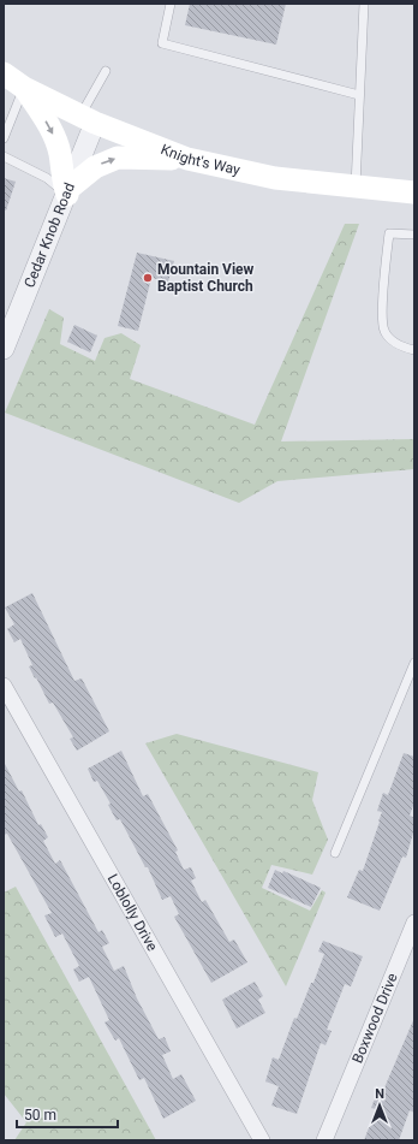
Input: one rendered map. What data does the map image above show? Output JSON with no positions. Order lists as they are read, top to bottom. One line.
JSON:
{"streets":{"main road":["Knight's Way"],"street":["Cedar Knob Road","Loblolly Drive","Boxwood Drive"]},"crossings":[["Knight's Way","Cedar Knob Road"]],"places":["Mountain View Baptist Church"],"scale_bar":"50 m","north":"top"}
